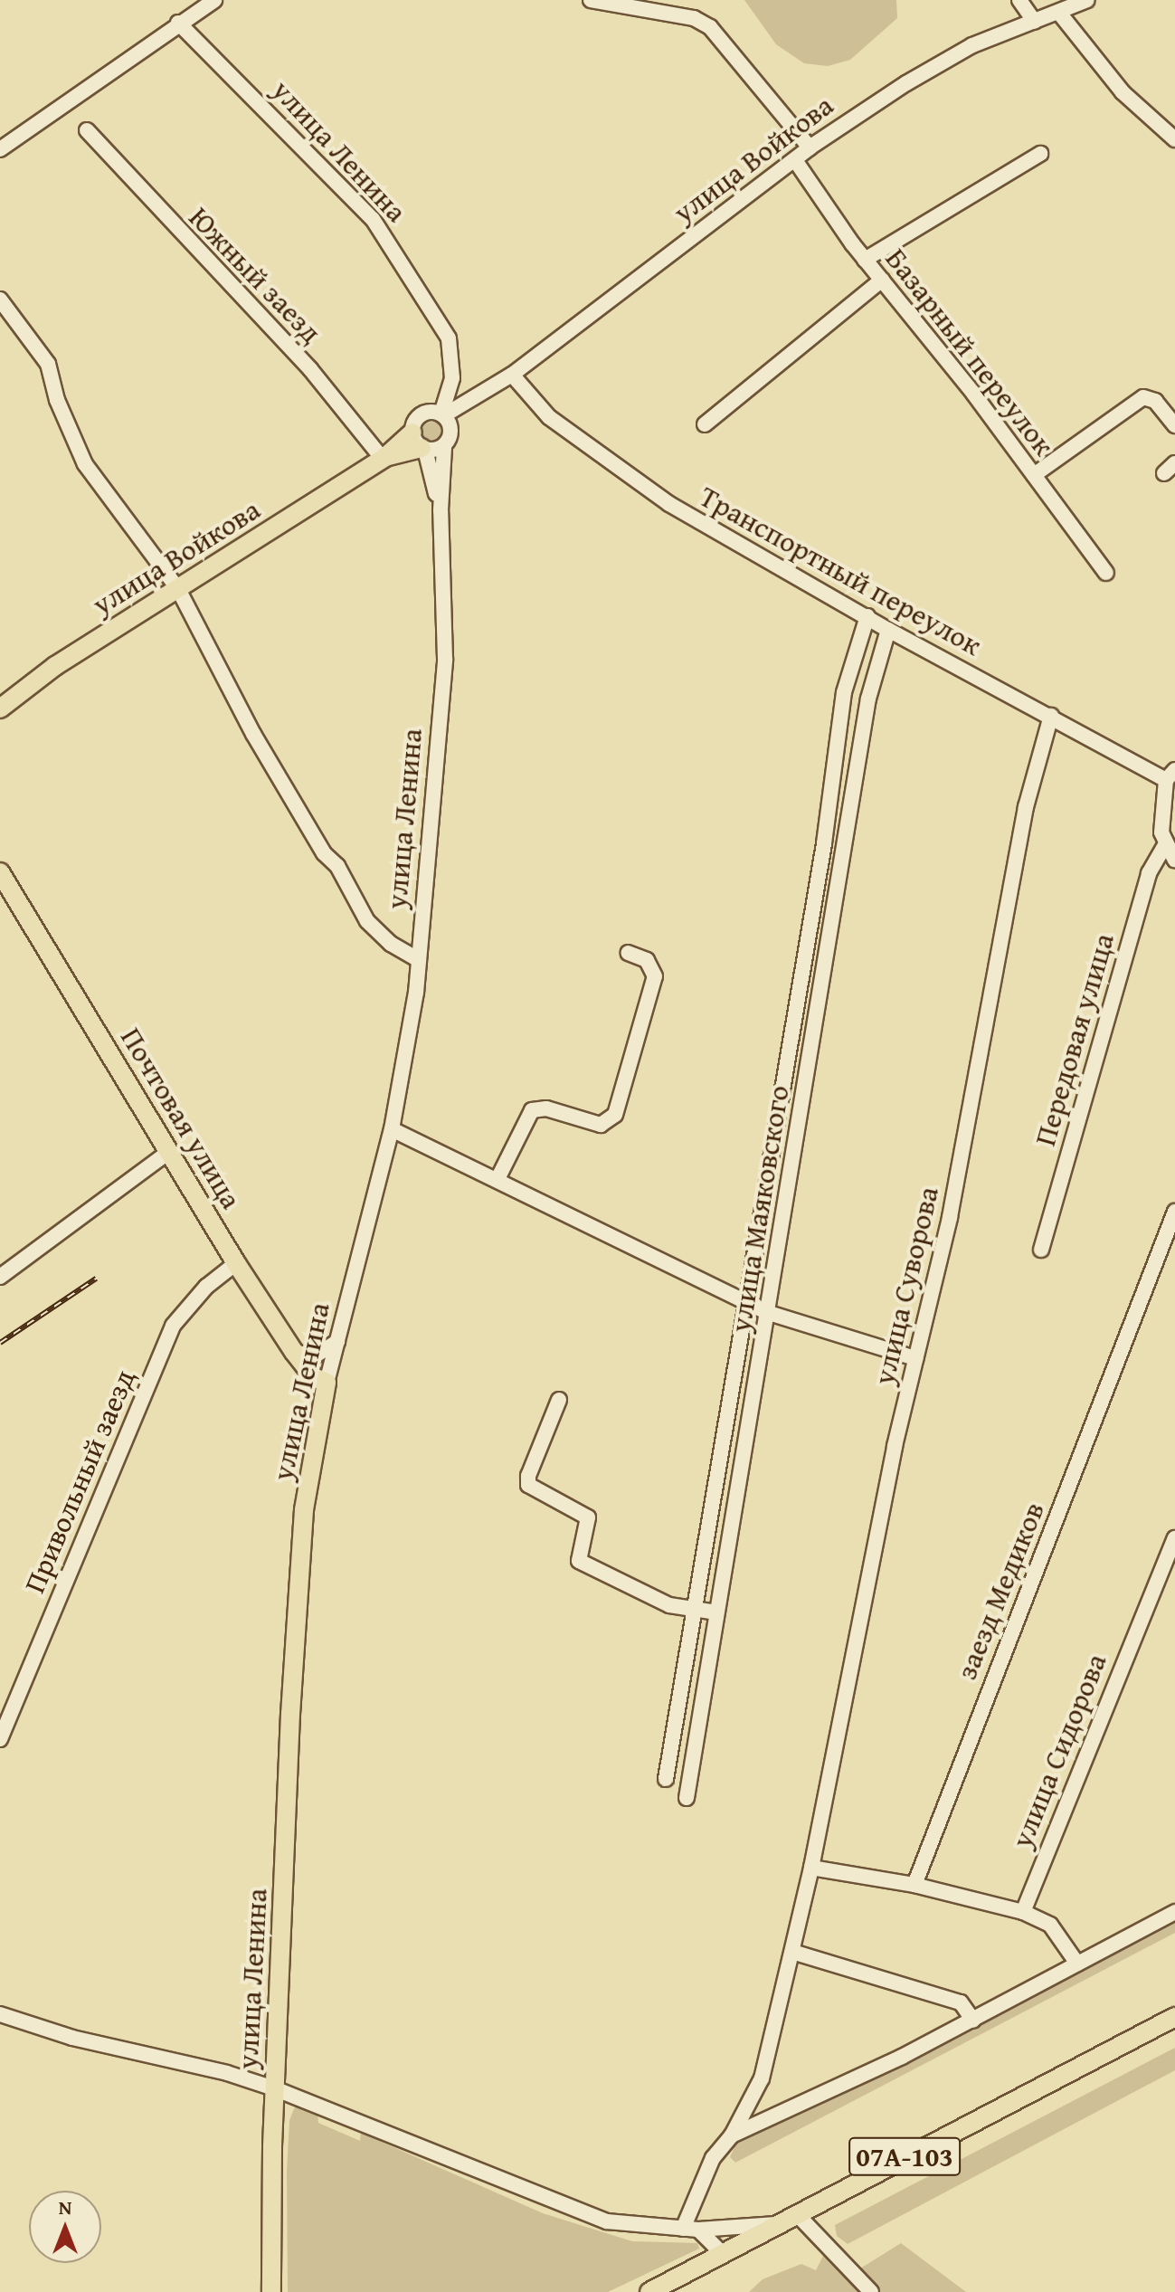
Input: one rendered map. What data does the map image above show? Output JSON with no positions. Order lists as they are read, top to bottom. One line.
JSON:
{"streets":{"main road":["улица Ленина","улица Войкова","Почтовая улица","07А-103"],"street":["Южный заезд","Базарный переулок","Транспортный переулок","Передовая улица","улица Маяковского","улица Суворова","Привольный заезд","заезд Медиков","улица Сидорова"]},"crossings":[["улица Ленина","улица Войкова"],["улица Ленина","Почтовая улица"],["улица Войкова","Южный заезд"],["улица Войкова","Базарный переулок"],["улица Войкова","Транспортный переулок"],["Транспортный переулок","улица Маяковского"],["Транспортный переулок","улица Суворова"],["Почтовая улица","Привольный заезд"]],"north":"top"}
